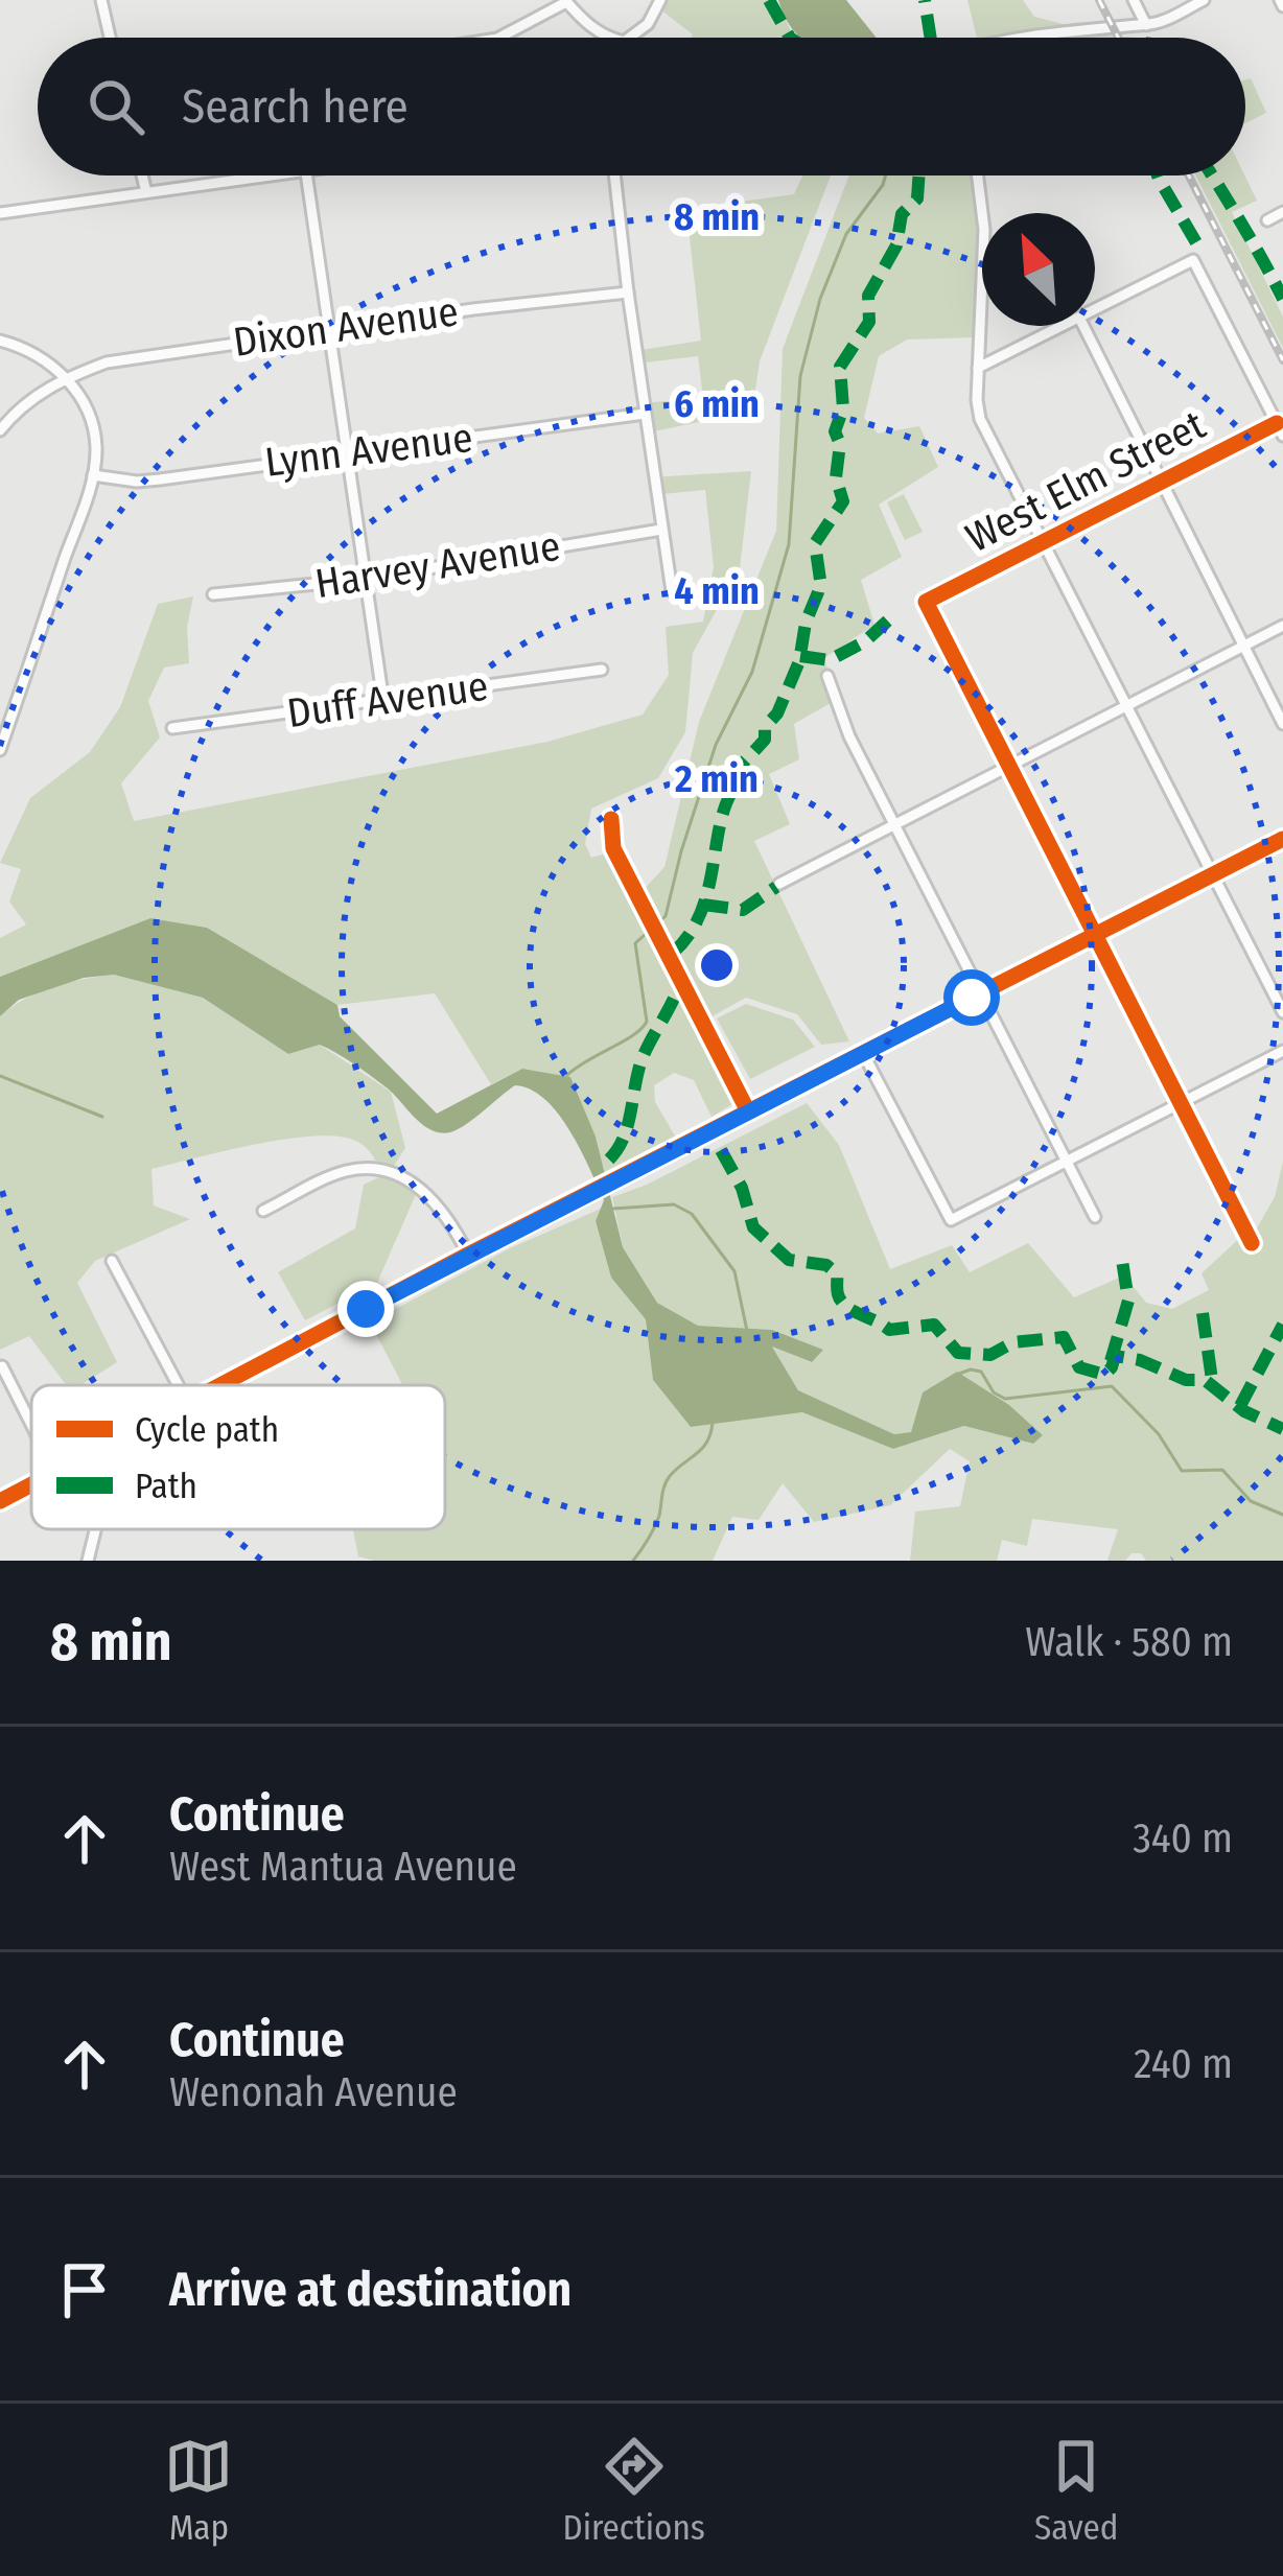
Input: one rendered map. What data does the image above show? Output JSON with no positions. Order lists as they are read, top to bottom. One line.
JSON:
{"streets":{"street":["Dixon Avenue","Lynn Avenue","West Elm Street","Harvey Avenue","Duff Avenue"]},"legend":["Cycle path","Path"],"north":"top left","page":{"search":"Search here","heading":["8 min","Walk · 580 m"],"list":[["Continue","West Mantua Avenue","340 m"],["Continue","Wenonah Avenue","240 m"],"Arrive at destination"],"nav":["Map","Directions","Saved"]},"rings":["8 min","6 min","4 min","2 min"]}
